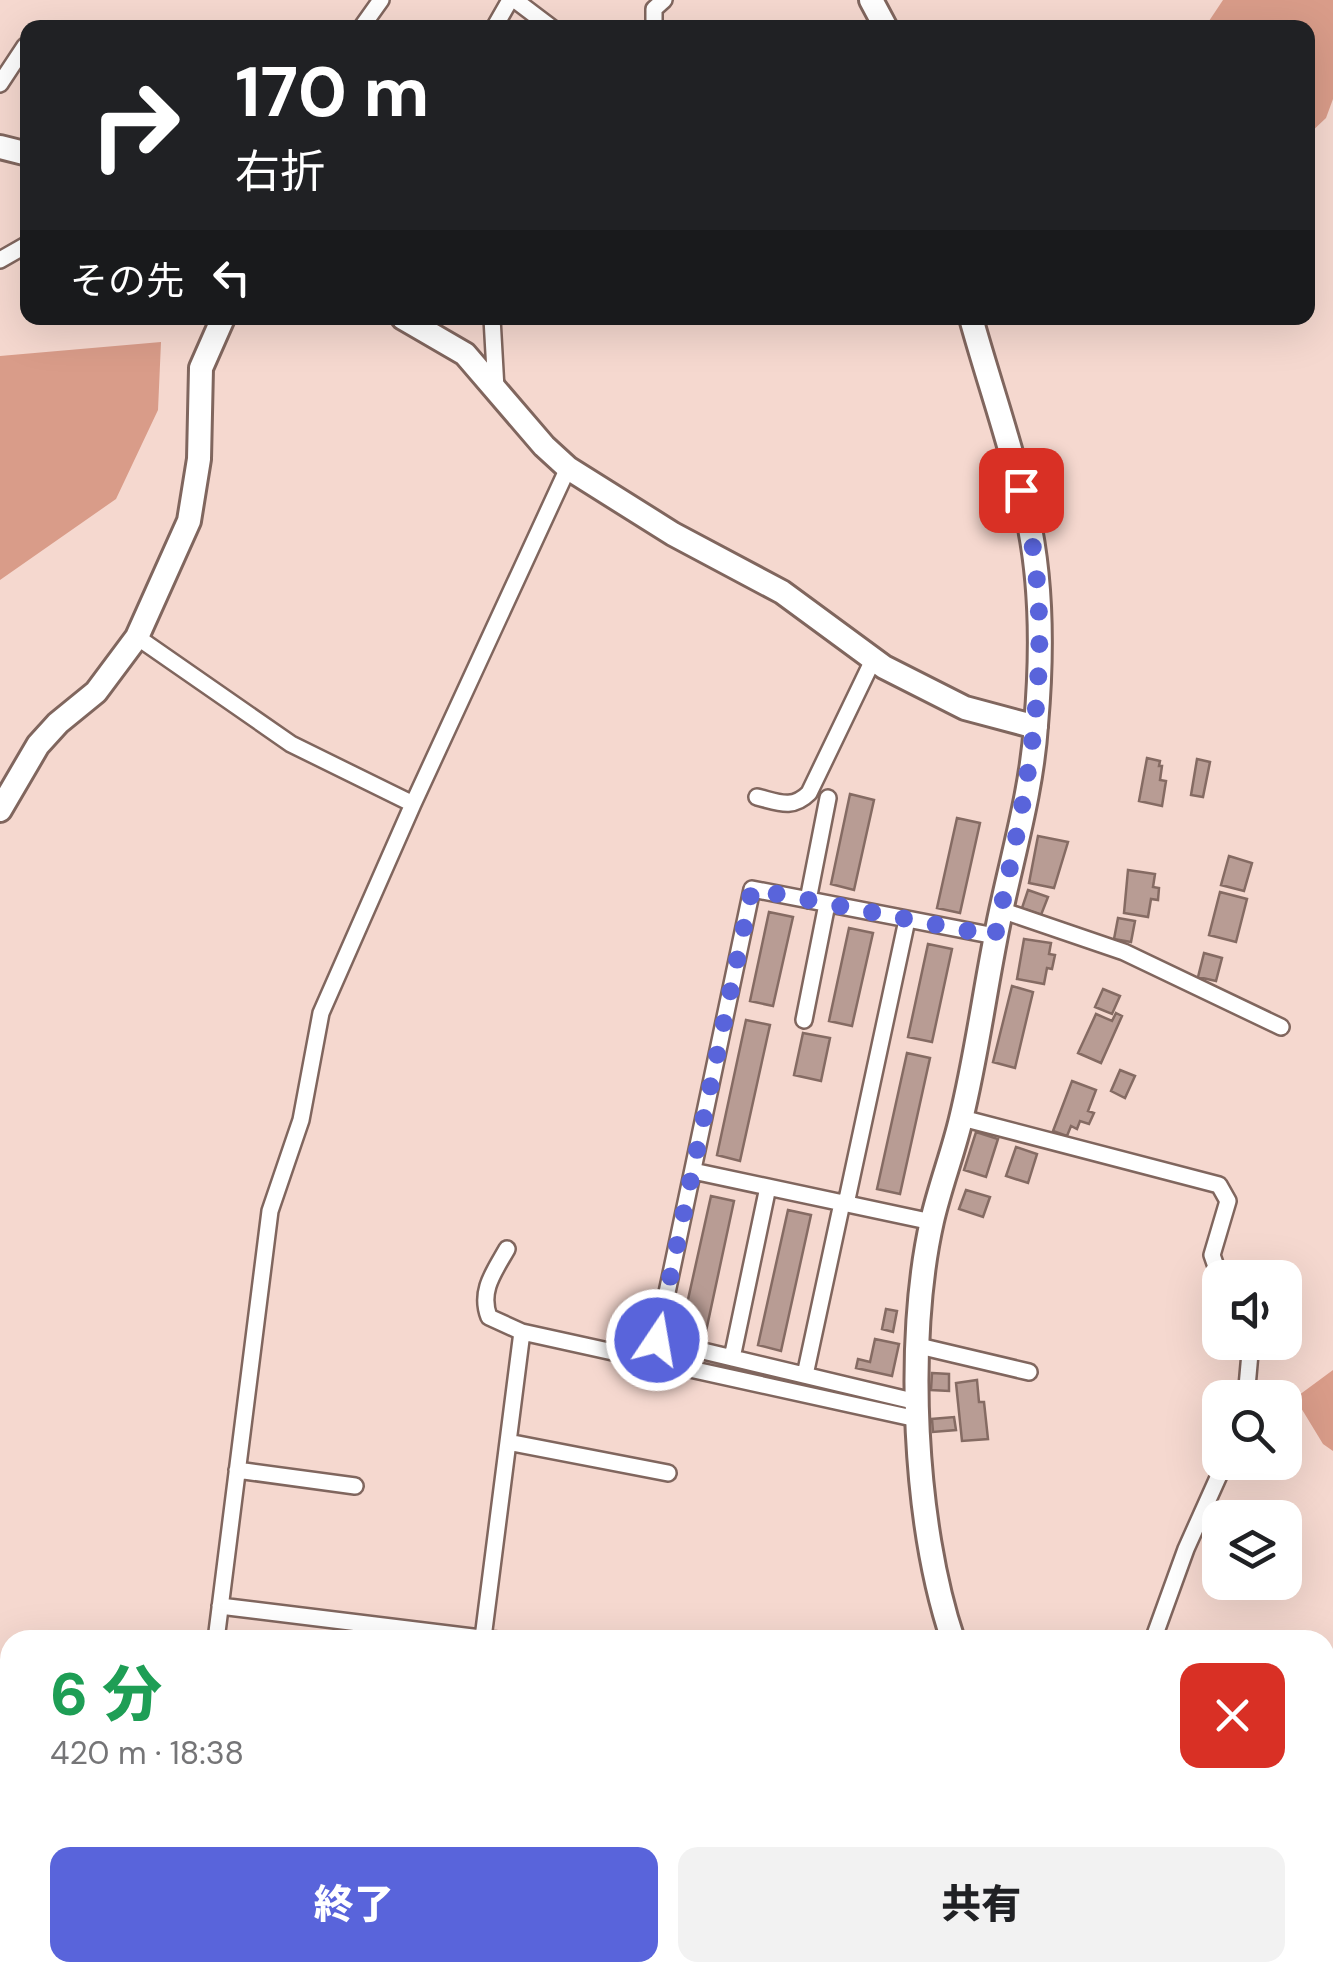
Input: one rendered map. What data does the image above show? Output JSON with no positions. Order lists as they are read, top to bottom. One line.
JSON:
{"page":{"turn":["170 m","右折"],"then":"その先","heading":["6 分","420 m · 18:38"],"buttons":["終了","共有"]}}
